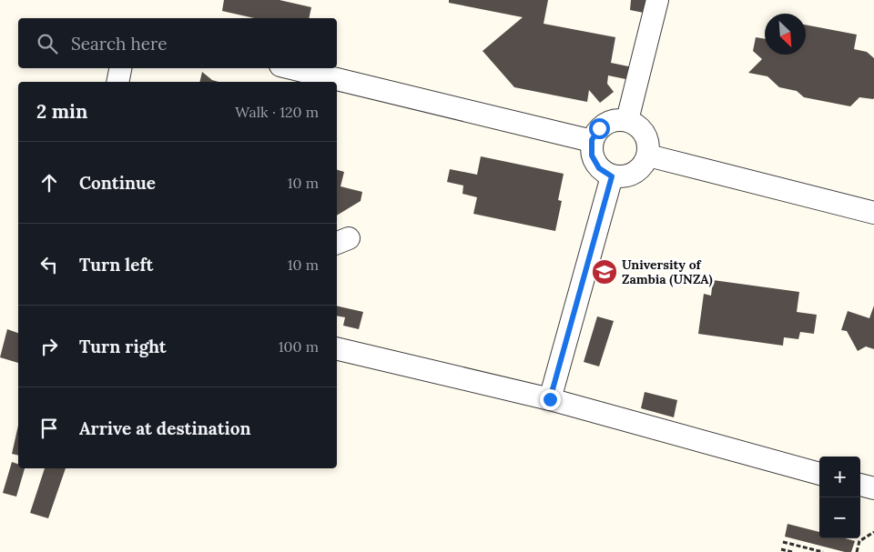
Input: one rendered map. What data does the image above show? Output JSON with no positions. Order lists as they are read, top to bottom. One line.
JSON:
{"places":{"school or university":["University of Zambia (UNZA)"]},"north":"bottom right","page":{"search":"Search here","heading":["2 min","Walk · 120 m"],"list":[["Continue","10 m"],["Turn left","10 m"],["Turn right","100 m"],"Arrive at destination"],"map_buttons":["+","−"]}}
